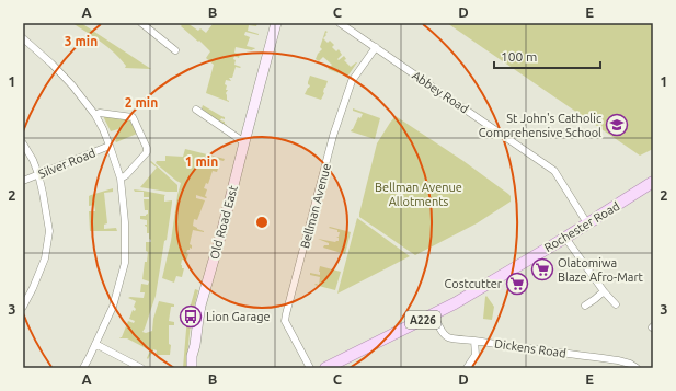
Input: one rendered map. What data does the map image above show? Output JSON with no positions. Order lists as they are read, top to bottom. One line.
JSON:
{"streets":{"main road":["Old Road East","Rochester Road","A226"],"street":["Abbey Road","Silver Road","Bellman Avenue","Dickens Road"]},"crossings":[["Abbey Road","Bellman Avenue"],["Abbey Road","Rochester Road"],["Rochester Road","Dickens Road"]],"parks":["Bellman Avenue Allotments"],"places":{"school or university":["St John's Catholic Comprehensive School"],"supermarket":["Olatomiwa Blaze Afro-Mart","Costcutter"],"bus stop":["Lion Garage"]},"scale_bar":"100 m","grid":{"columns":["A","B","C","D","E"],"rows":["1","2","3"]},"rings":["3 min","2 min","1 min"]}
